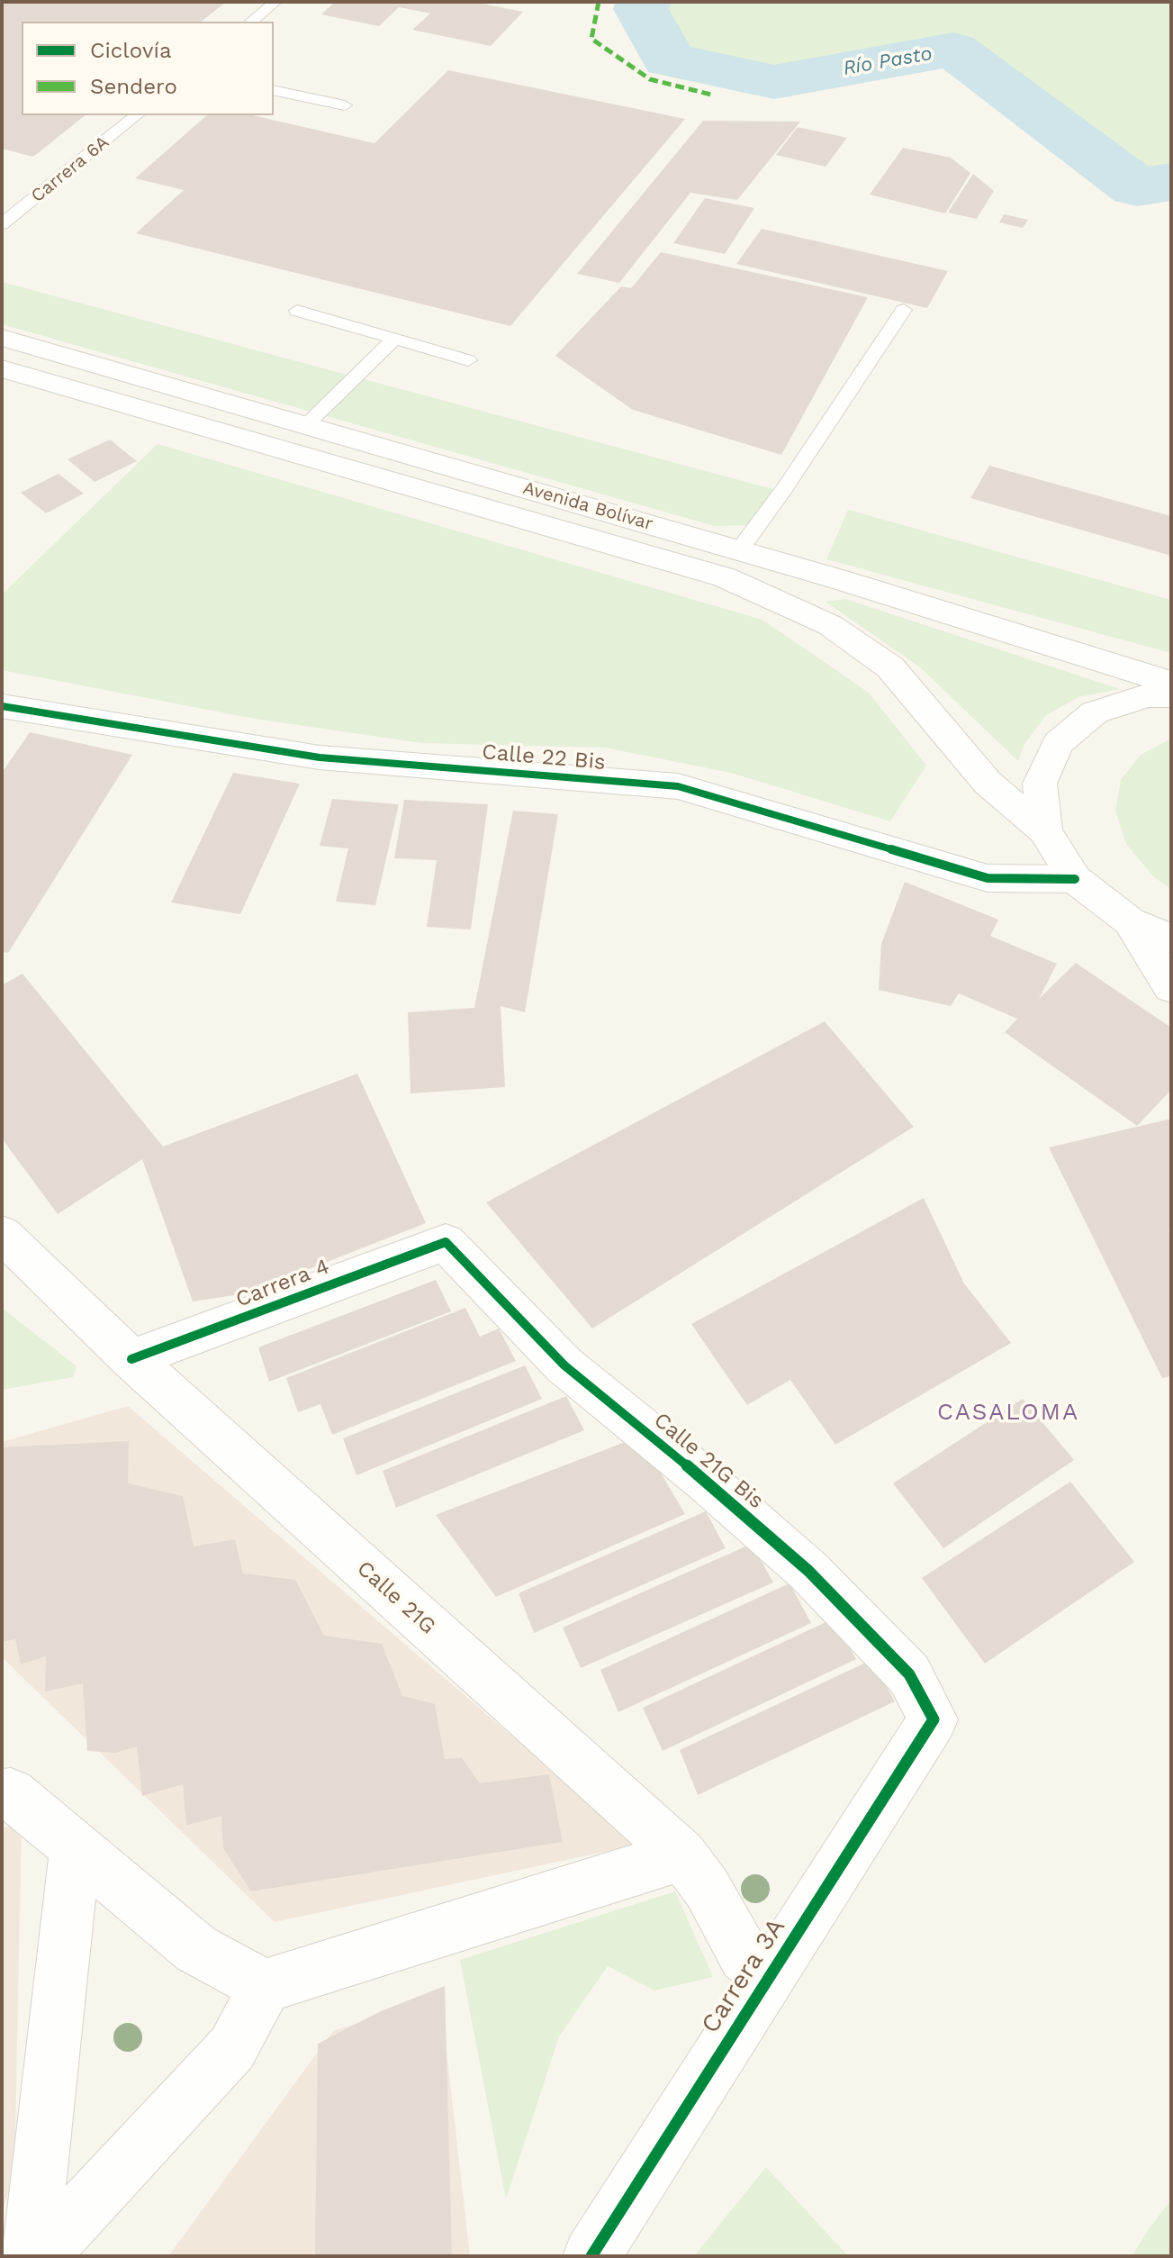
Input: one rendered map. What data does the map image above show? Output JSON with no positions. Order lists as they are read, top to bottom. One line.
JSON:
{"streets":{"street":["Avenida Bolívar","Calle 22 Bis","Carrera 4","Calle 21G Bis","Calle 21G","Carrera 3A"],"lane":["Carrera 6A"]},"crossings":[["Carrera 4","Calle 21G Bis"],["Carrera 4","Calle 21G"],["Calle 21G Bis","Carrera 3A"],["Calle 21G","Carrera 3A"]],"districts":["CASALOMA"],"water":["Río Pasto"],"legend":["Ciclovía","Sendero"]}
